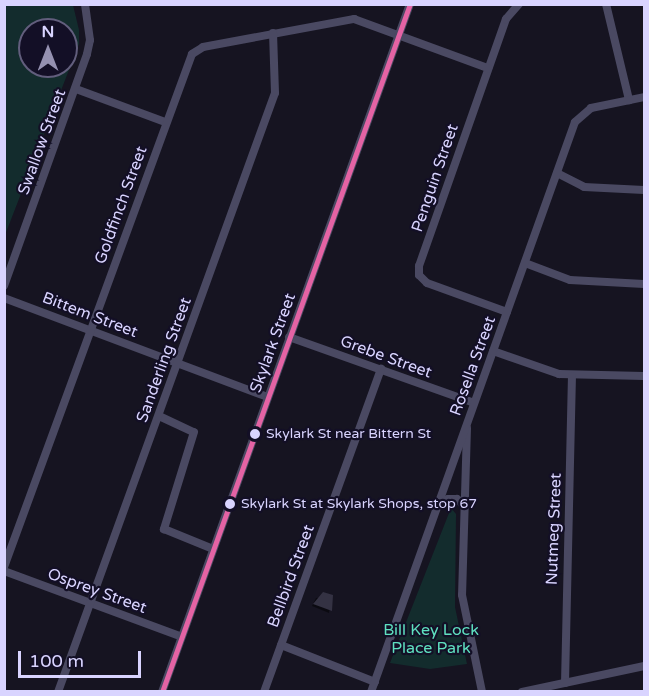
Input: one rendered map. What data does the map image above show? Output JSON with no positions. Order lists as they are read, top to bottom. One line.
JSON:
{"streets":{"street":["Swallow Street","Penguin Street","Goldfinch Street","Bittem Street","Skylark Street","Grebe Street","Sanderling Street","Rosella Street","Nutmeg Street","Bellbird Street","Osprey Street"]},"crossings":[["Penguin Street","Goldfinch Street"],["Penguin Street","Rosella Street"],["Goldfinch Street","Bittem Street"],["Goldfinch Street","Skylark Street"],["Goldfinch Street","Sanderling Street"],["Goldfinch Street","Osprey Street"],["Bittem Street","Skylark Street"],["Bittem Street","Sanderling Street"],["Skylark Street","Grebe Street"],["Skylark Street","Osprey Street"],["Grebe Street","Rosella Street"],["Grebe Street","Bellbird Street"],["Sanderling Street","Osprey Street"]],"parks":["Bill Key Lock Place Park"],"places":["Skylark St near Bittern St","Skylark St at Skylark Shops, stop 67"],"scale_bar":"100 m","north":"top"}
